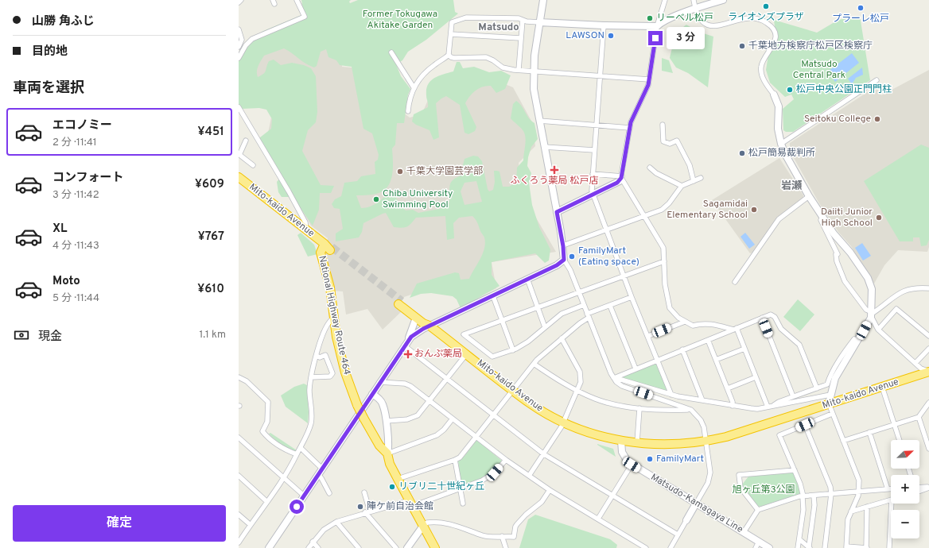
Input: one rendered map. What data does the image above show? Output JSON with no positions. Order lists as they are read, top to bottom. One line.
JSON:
{"streets":{"highway":["Mito-kaido Avenue","National Highway Route 464"],"street":["Matsudo-Kamagaya Line"]},"crossings":[["Mito-kaido Avenue","National Highway Route 464"],["Mito-kaido Avenue","Matsudo-Kamagaya Line"]],"districts":["Matsudo","岩瀬"],"parks":["Former Tokugawa Akitake Garden","Matsudo Central Park","旭ヶ丘第3公園"],"places":{"other":["ライオンズプラザ","プラーレ松戸","リーベル松戸","LAWSON","千葉地方検察庁松戸区検察庁","松戸中央公園正門門柱","Seitoku College","松戸簡易裁判所","千葉大学園芸学部","Chiba University Swimming Pool","Sagamidai Elementary School","Daiiti Junior High School","FamilyMart (Eating space)","FamilyMart","リブリ二十世紀ヶ丘","陣ケ前自治会館"],"health":["ふくろう薬局 松戸店","おんぷ薬局"]},"north":"top right","page":{"banner":["山勝 角ふじ","目的地"],"bubble":"3 分","heading":"車両を選択","list":[{"name":"エコノミー","note":"2 分 · 11:41","value":"¥451"},{"name":"コンフォート","note":"3 分 · 11:42","value":"¥609"},{"name":"XL","note":"4 分 · 11:43","value":"¥767"},{"name":"Moto","note":"5 分 · 11:44","value":"¥610"}],"pay":["現金","1.1 km"],"map_buttons":["+","−"],"buttons":"確定"}}
